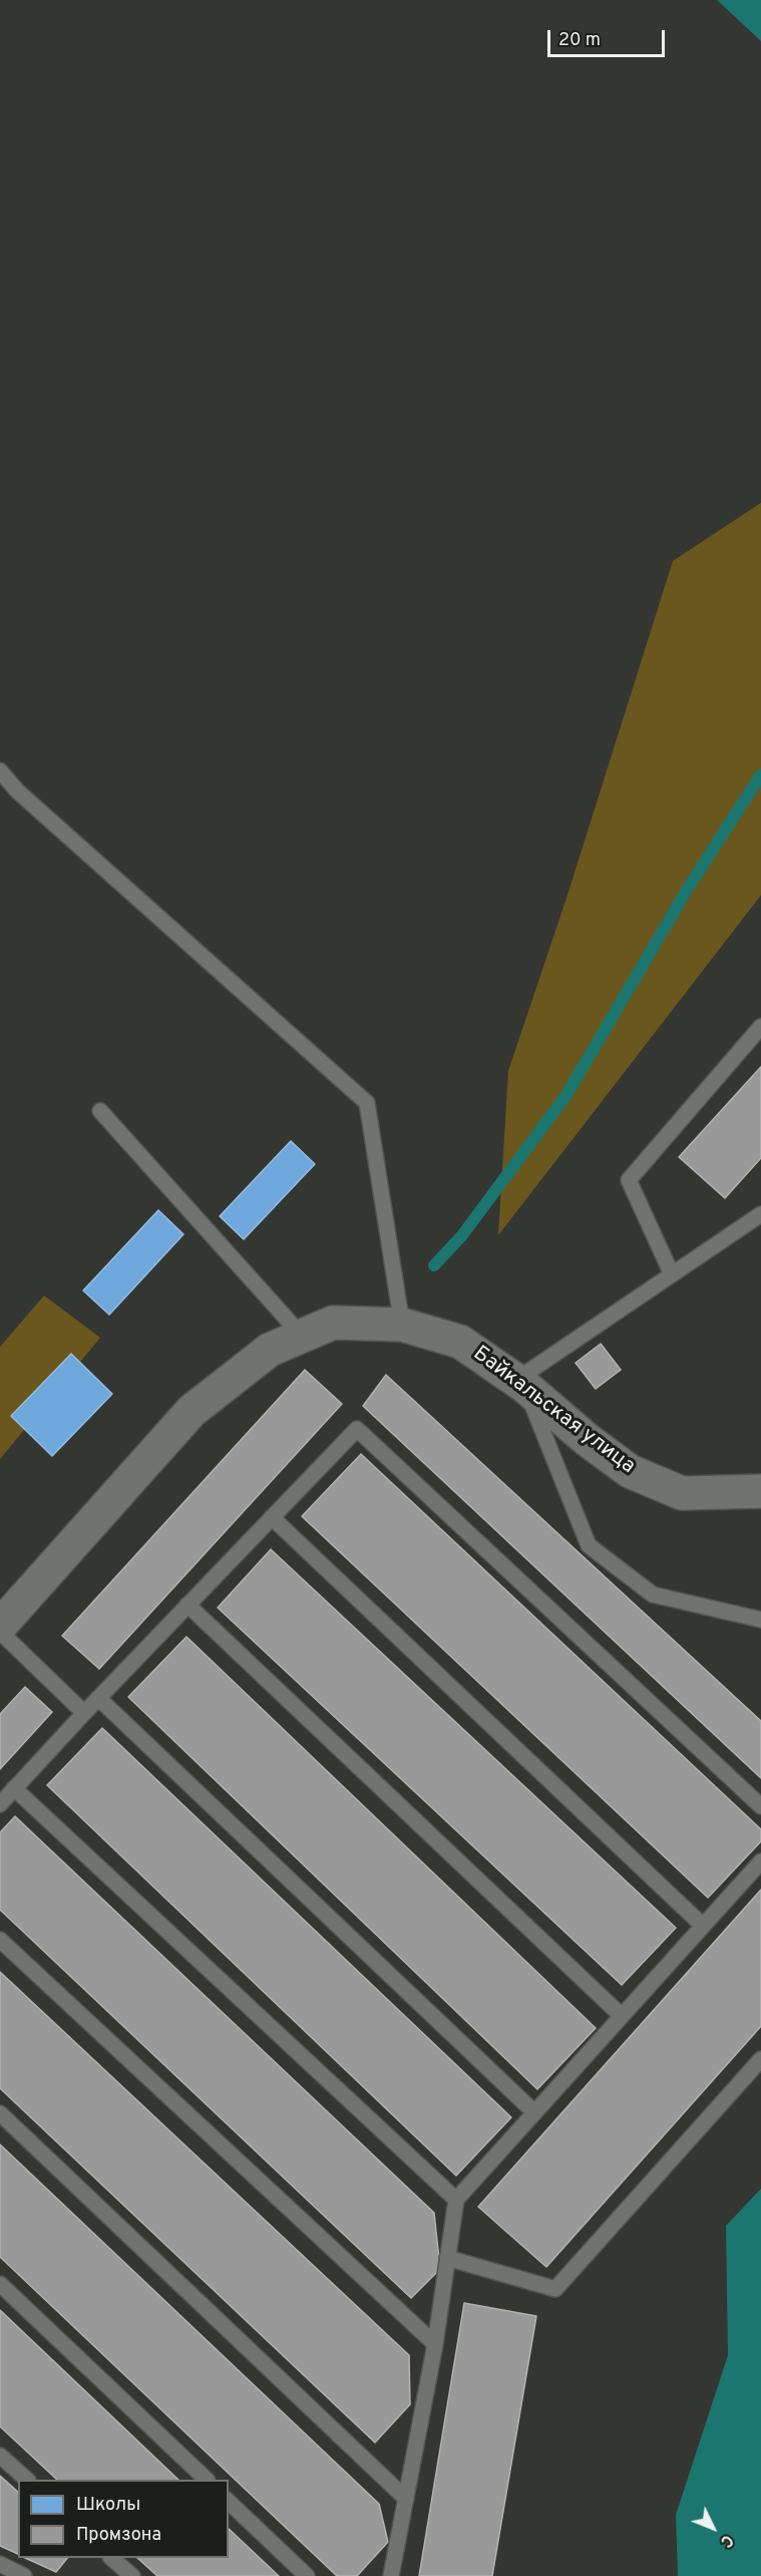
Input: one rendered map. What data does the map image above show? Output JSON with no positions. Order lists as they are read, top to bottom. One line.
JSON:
{"streets":{"street":["Байкальская улица"]},"legend":["Школы","Промзона"],"scale_bar":"20 m","north":"bottom right"}
